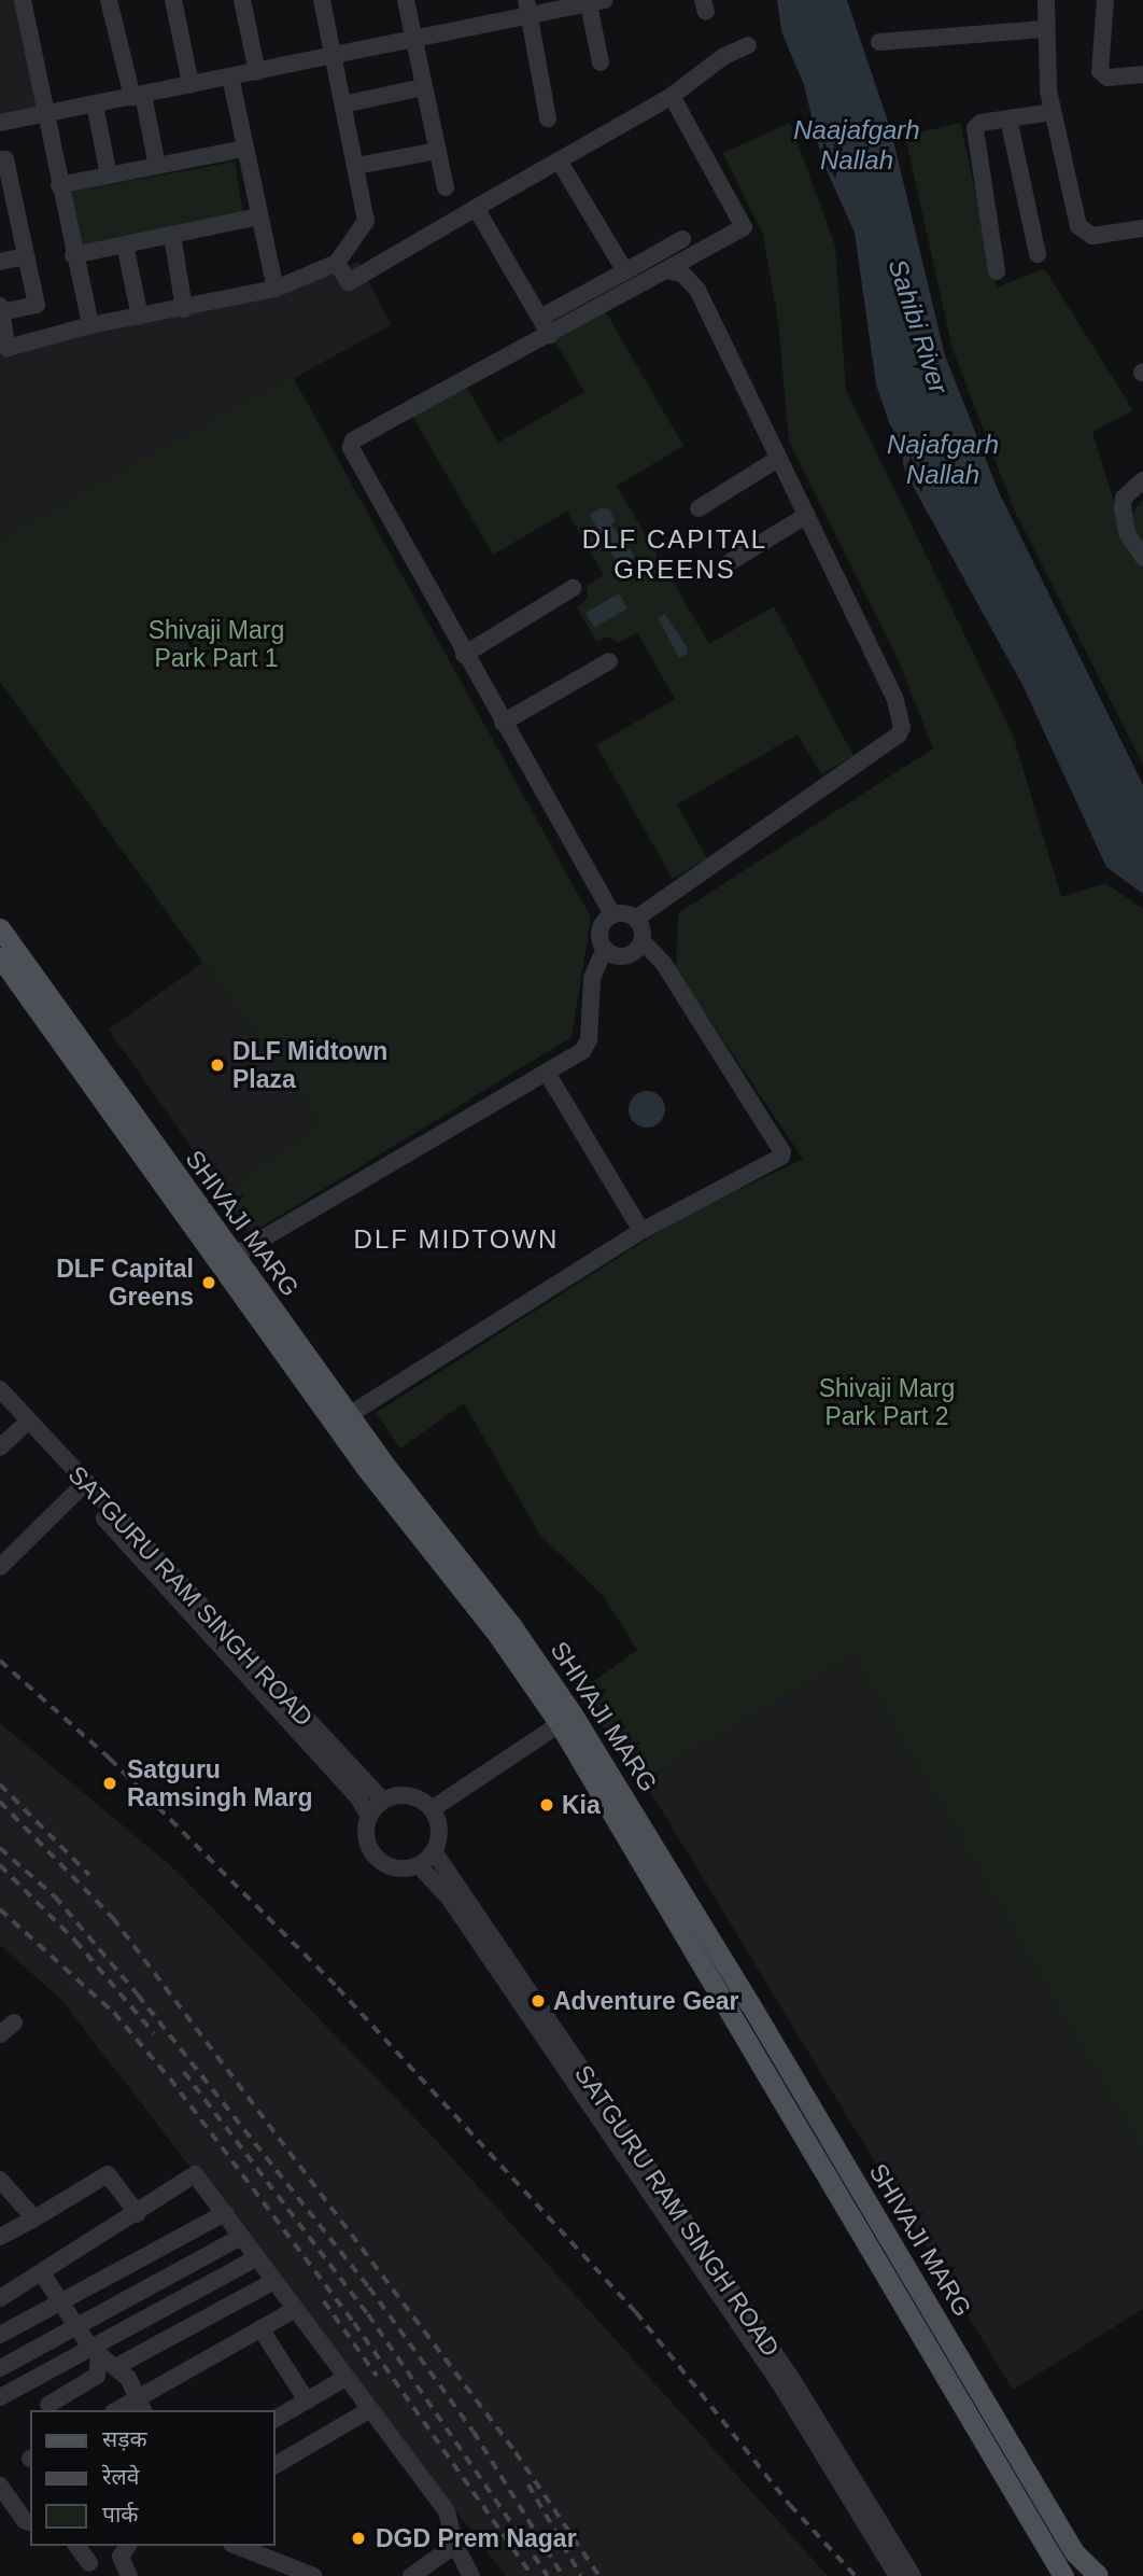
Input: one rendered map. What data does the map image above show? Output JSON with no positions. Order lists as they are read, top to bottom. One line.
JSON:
{"streets":{"main road":["SHIVAJI MARG"],"street":["SATGURU RAM SINGH ROAD"]},"districts":["DLF CAPITAL GREENS","DLF MIDTOWN"],"water":["Naajafgarh Nallah","Sahibi River","Najafgarh Nallah"],"parks":["Shivaji Marg Park Part 1","Shivaji Marg Park Part 2"],"places":["DLF Midtown Plaza","DLF Capital Greens","Satguru Ramsingh Marg","Kia","Adventure Gear","DGD Prem Nagar"],"legend":["सड़क","रेलवे","पार्क"]}
